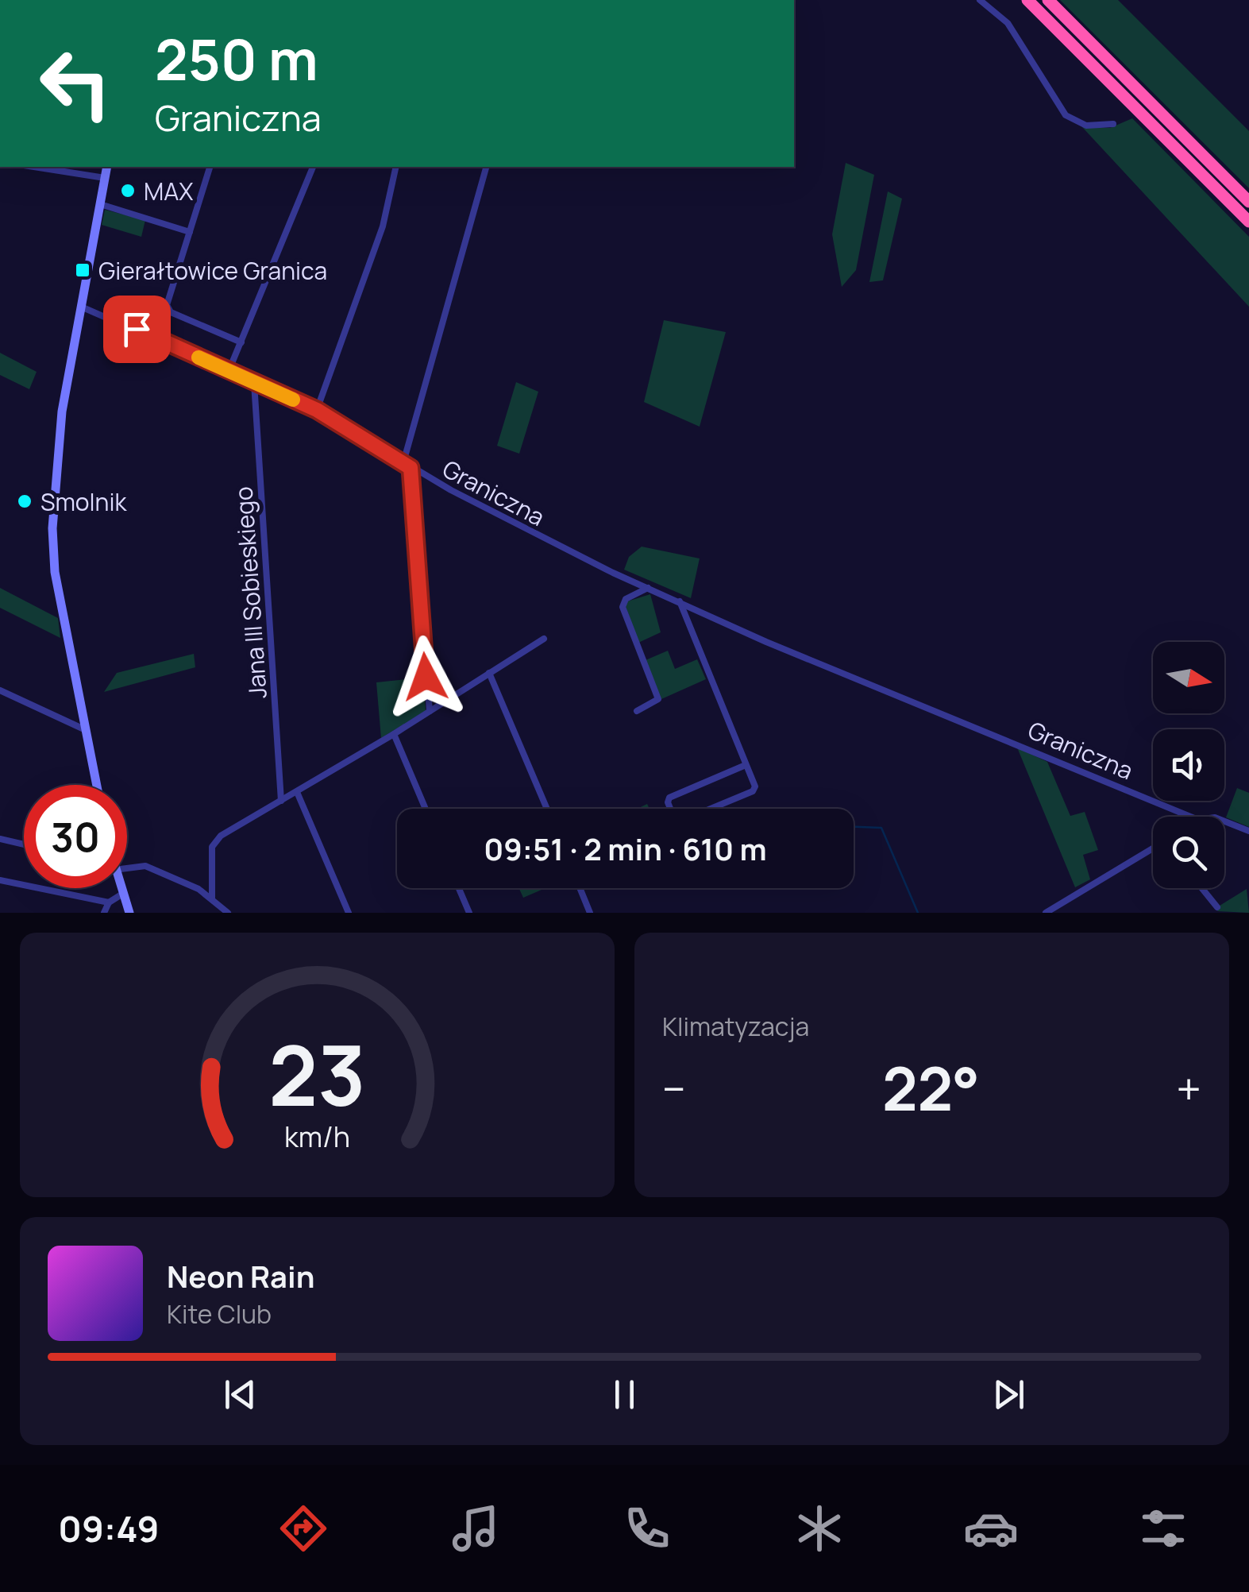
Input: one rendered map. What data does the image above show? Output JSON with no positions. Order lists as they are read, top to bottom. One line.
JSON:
{"streets":{"street":["Graniczna","Jana III Sobieskiego"]},"crossings":[["Graniczna","Jana III Sobieskiego"]],"places":{"other":["MAX","Smolnik"],"transit":["Gierałtowice Granica"]},"north":"right","page":{"turn":["250 m","Graniczna"],"limit":"30","trip":"09:51 · 2 min · 610 m","tile":"Klimatyzacja","heat":["−","22°","+"],"song":["Neon Rain","Kite Club"],"tabs":"09:49","gauge":["23","km/h"]}}
